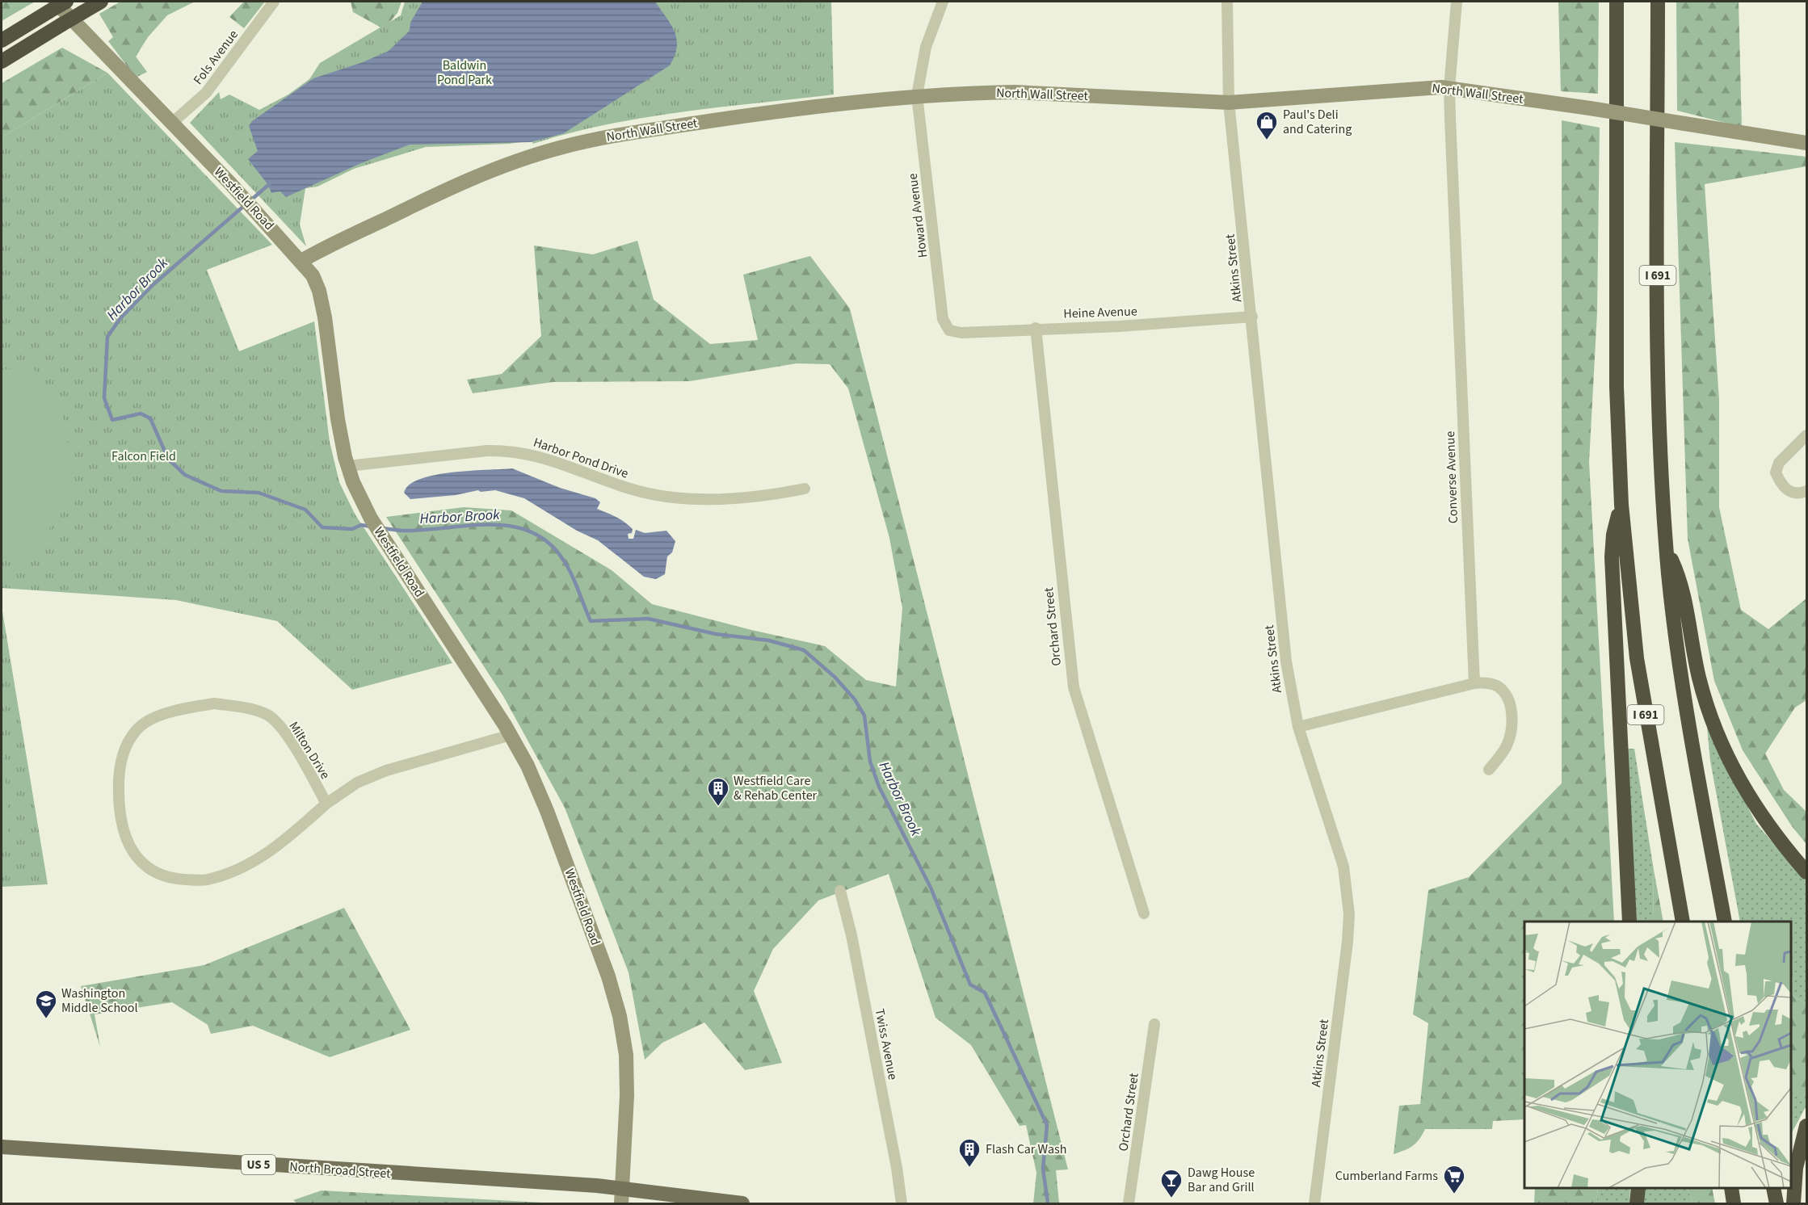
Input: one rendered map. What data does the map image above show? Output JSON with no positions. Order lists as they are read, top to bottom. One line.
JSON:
{"streets":{"highway":["I 691"],"main road":["US 5","North Broad Street"],"street":["Fols Avenue","North Wall Street","Westfield Road","Howard Avenue","Atkins Street","Heine Avenue","Harbor Pond Drive","Converse Avenue","Orchard Street","Milton Drive","Twiss Avenue"]},"crossings":[["Fols Avenue","Westfield Road"],["North Wall Street","Westfield Road"],["North Wall Street","Howard Avenue"],["North Wall Street","Atkins Street"],["North Wall Street","Converse Avenue"],["Westfield Road","Harbor Pond Drive"],["Westfield Road","Milton Drive"],["Westfield Road","US 5"],["Westfield Road","North Broad Street"],["Howard Avenue","Heine Avenue"],["Atkins Street","Heine Avenue"],["Heine Avenue","Orchard Street"],["US 5","North Broad Street"]],"water":["Harbor Brook"],"parks":["Baldwin Pond Park","Falcon Field"],"places":{"shop":["Paul's Deli and Catering"],"building":["Westfield Care & Rehab Center","Flash Car Wash"],"school or university":["Washington Middle School"],"supermarket":["Cumberland Farms"],"bar":["Dawg House Bar and Grill"]}}
